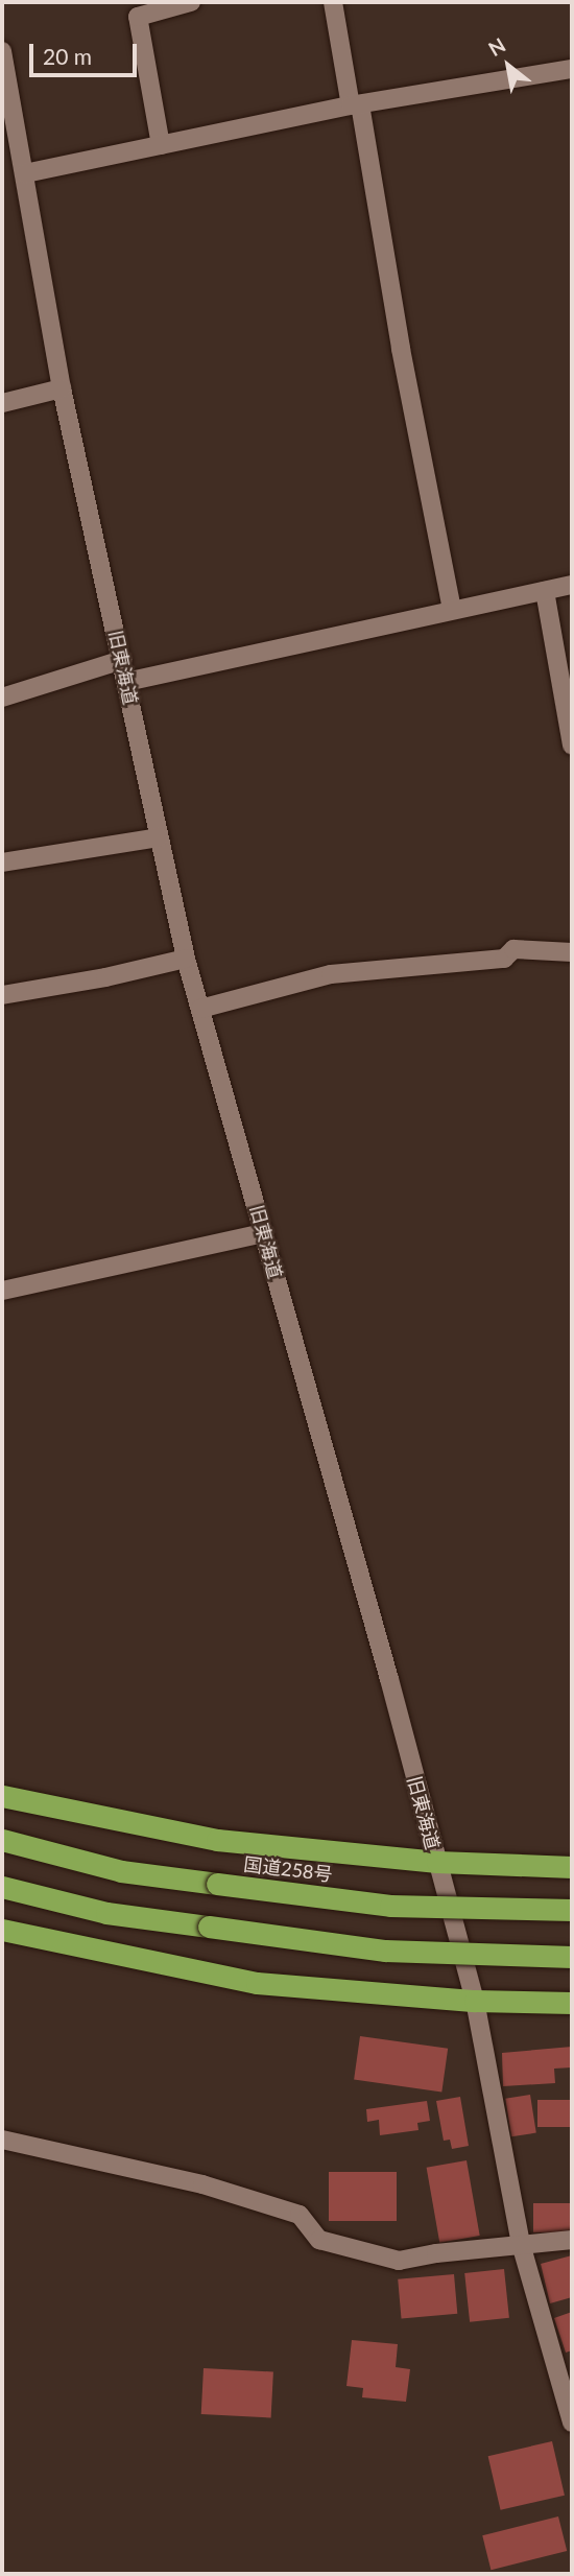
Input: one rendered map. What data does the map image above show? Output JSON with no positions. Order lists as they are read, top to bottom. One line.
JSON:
{"streets":{"highway":["国道258号"],"street":["旧東海道"]},"scale_bar":"20 m","north":"top left"}
